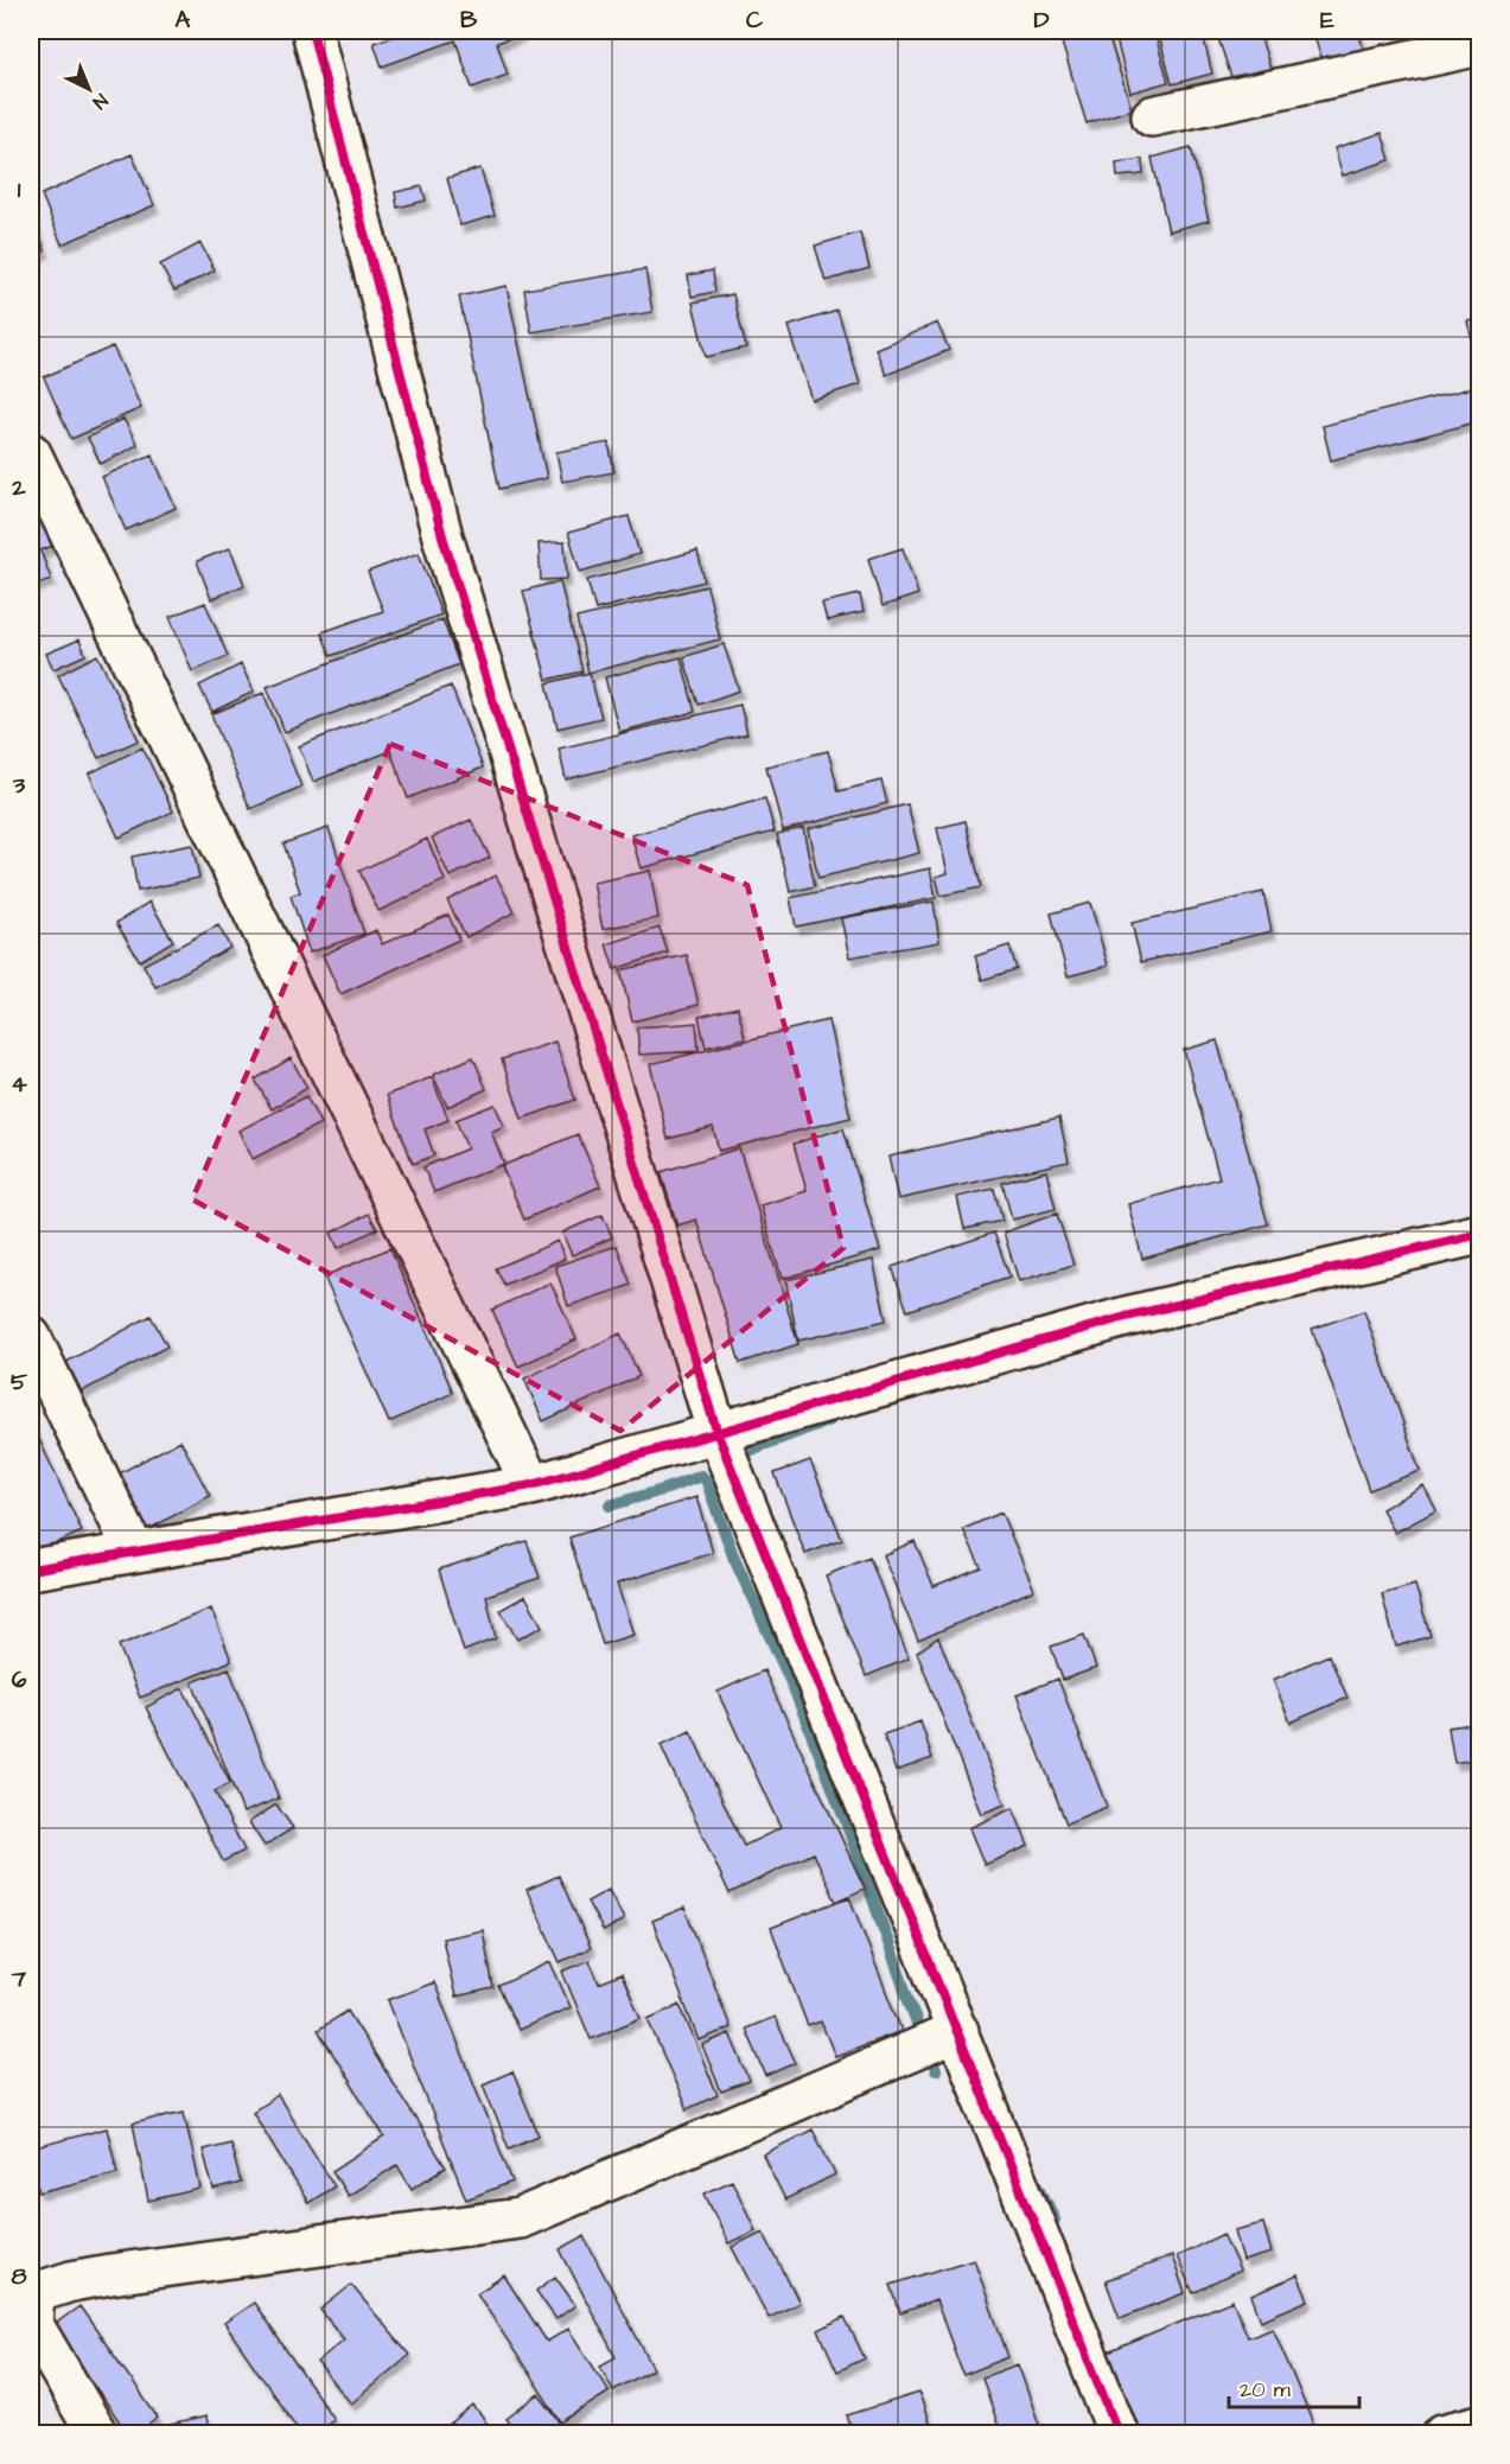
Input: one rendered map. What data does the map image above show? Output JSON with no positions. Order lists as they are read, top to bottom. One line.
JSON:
{"scale_bar":"20 m","north":"bottom right","grid":{"columns":["A","B","C","D","E"],"rows":["1","2","3","4","5","6","7","8"]}}
